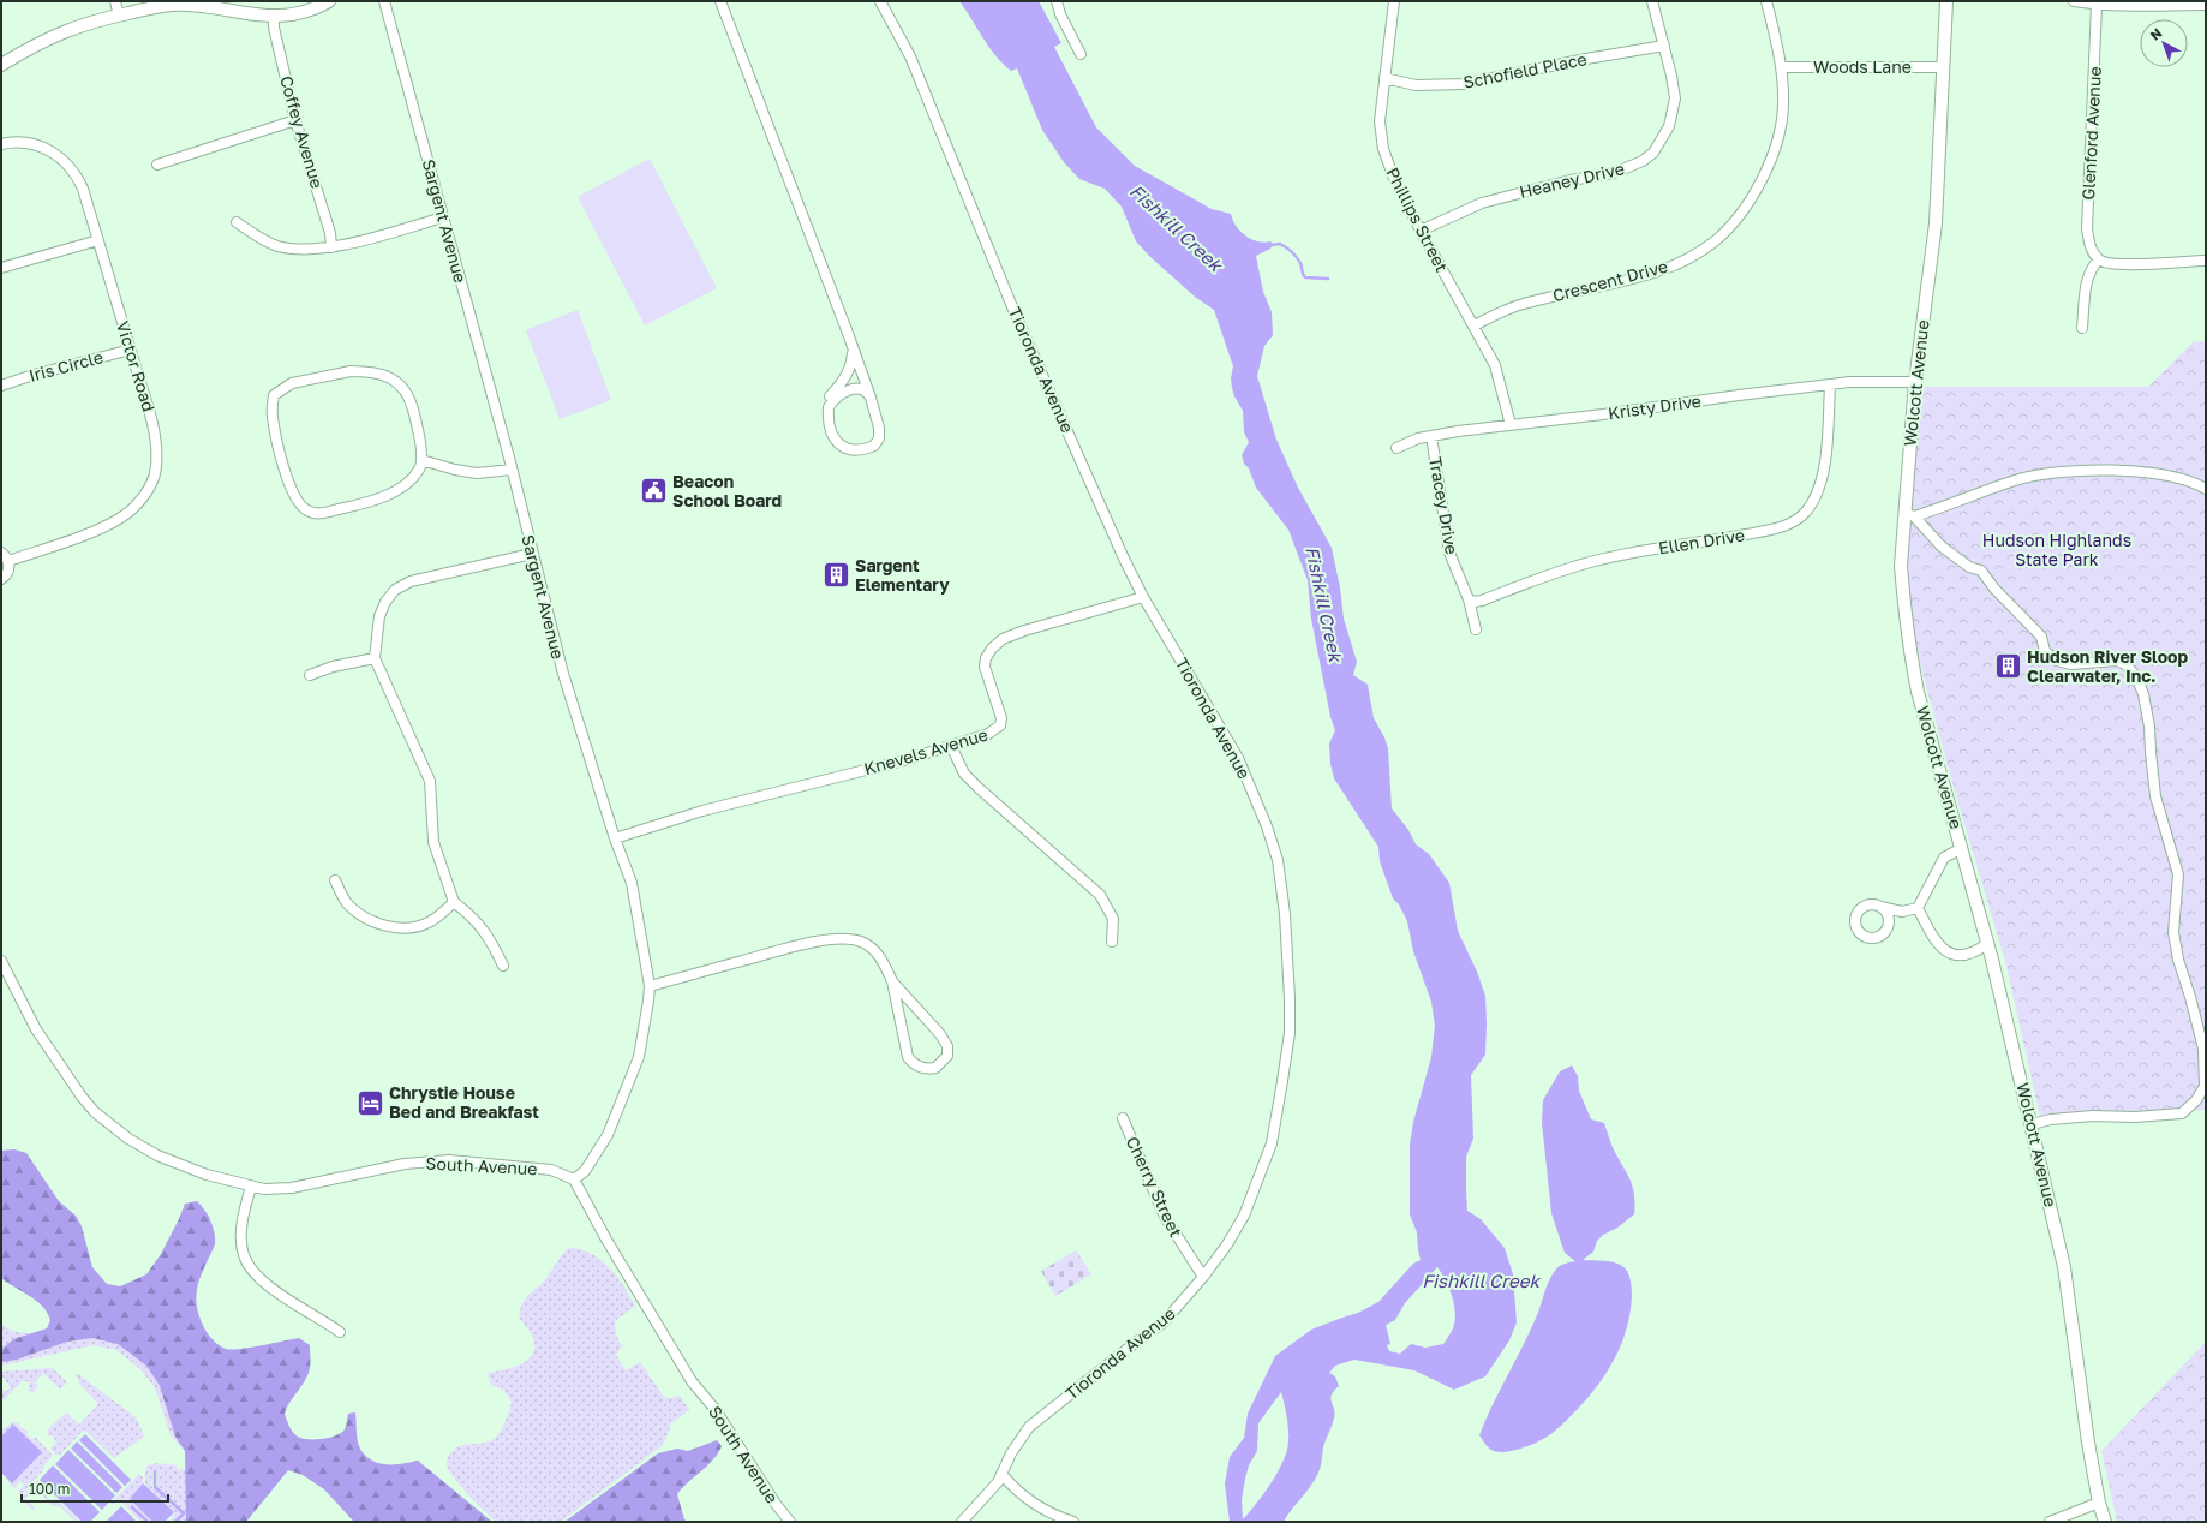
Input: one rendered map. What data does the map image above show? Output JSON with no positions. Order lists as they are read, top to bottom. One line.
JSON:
{"streets":{"main road":["Wolcott Avenue"],"street":["Woods Lane","Schofield Place","Coffey Avenue","Glenford Avenue","Heaney Drive","Phillips Street","Sargent Avenue","Crescent Drive","Iris Circle","Victor Road","Tioronda Avenue","Kristy Drive","Tracey Drive","Ellen Drive","Knevels Avenue","South Avenue","Cherry Street"]},"crossings":[["Woods Lane","Crescent Drive"],["Woods Lane","Wolcott Avenue"],["Schofield Place","Heaney Drive"],["Schofield Place","Phillips Street"],["Heaney Drive","Phillips Street"],["Phillips Street","Crescent Drive"],["Phillips Street","Kristy Drive"],["Sargent Avenue","Knevels Avenue"],["Sargent Avenue","South Avenue"],["Iris Circle","Victor Road"],["Tioronda Avenue","Knevels Avenue"],["Tioronda Avenue","Cherry Street"],["Wolcott Avenue","Kristy Drive"],["Kristy Drive","Tracey Drive"],["Kristy Drive","Ellen Drive"],["Tracey Drive","Ellen Drive"]],"water":["Fishkill Creek"],"parks":["Hudson Highlands State Park"],"places":{"public building":["Beacon School Board"],"building":["Sargent Elementary","Hudson River Sloop Clearwater, Inc."],"hotel":["Chrystie House Bed and Breakfast"]},"scale_bar":"100 m","north":"top left"}
